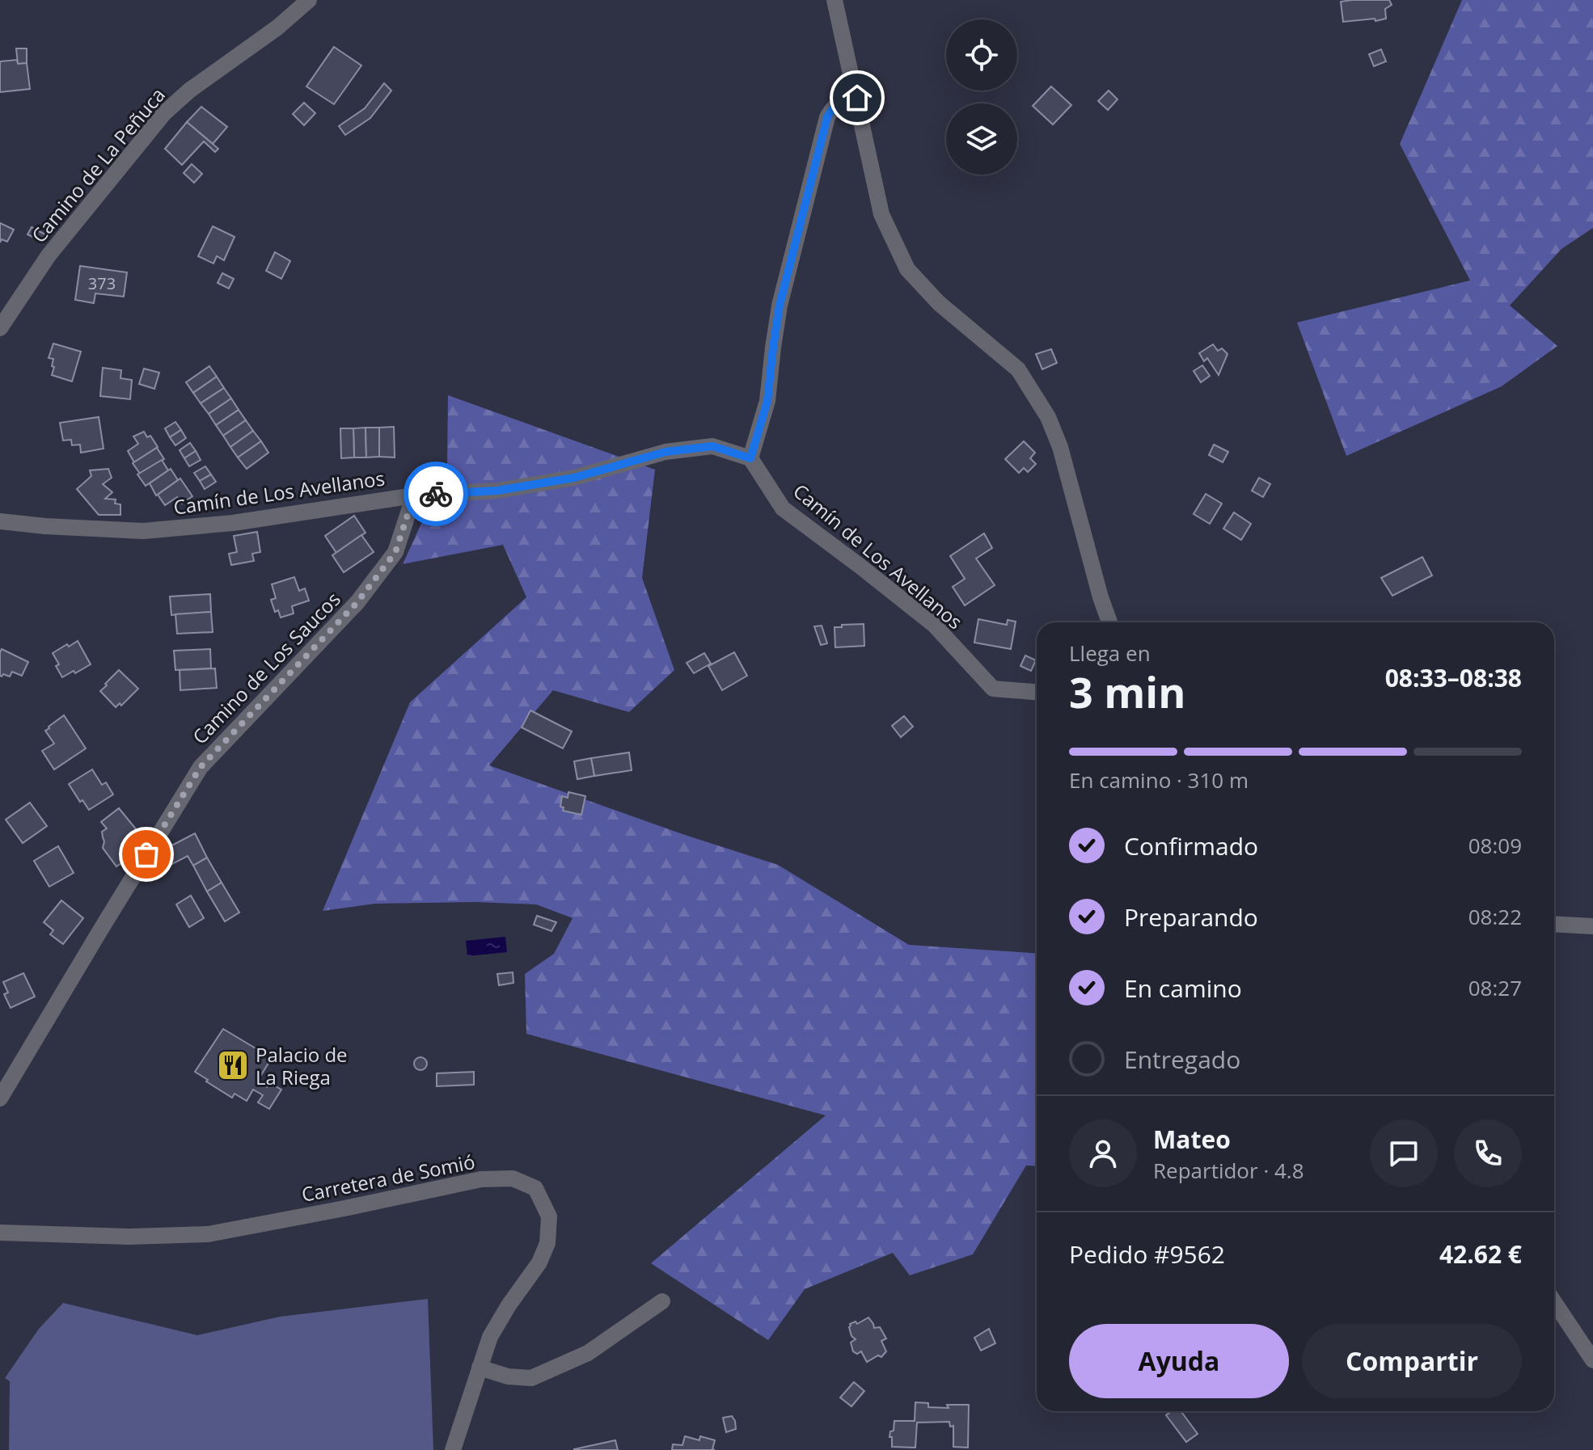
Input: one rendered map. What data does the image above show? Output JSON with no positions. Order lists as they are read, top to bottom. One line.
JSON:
{"streets":{"street":["Camino de La Peñuca","Camín de Los Avellanos","Camino de Los Saucos","Carretera de Somió"]},"crossings":[["Camín de Los Avellanos","Camino de Los Saucos"]],"places":{"restaurant":["Palacio de La Riega"]},"house_numbers":["373"],"page":{"heading":["3 min","Llega en","08:33–08:38"],"panel":["Mateo","Repartidor · 4.8","Pedido #9562","42.62 €"],"bar":"En camino · 310 m","list":[["Confirmado","08:09"],["Preparando","08:22"],["En camino","08:27"],"Entregado"],"buttons":["Ayuda","Compartir"]}}
